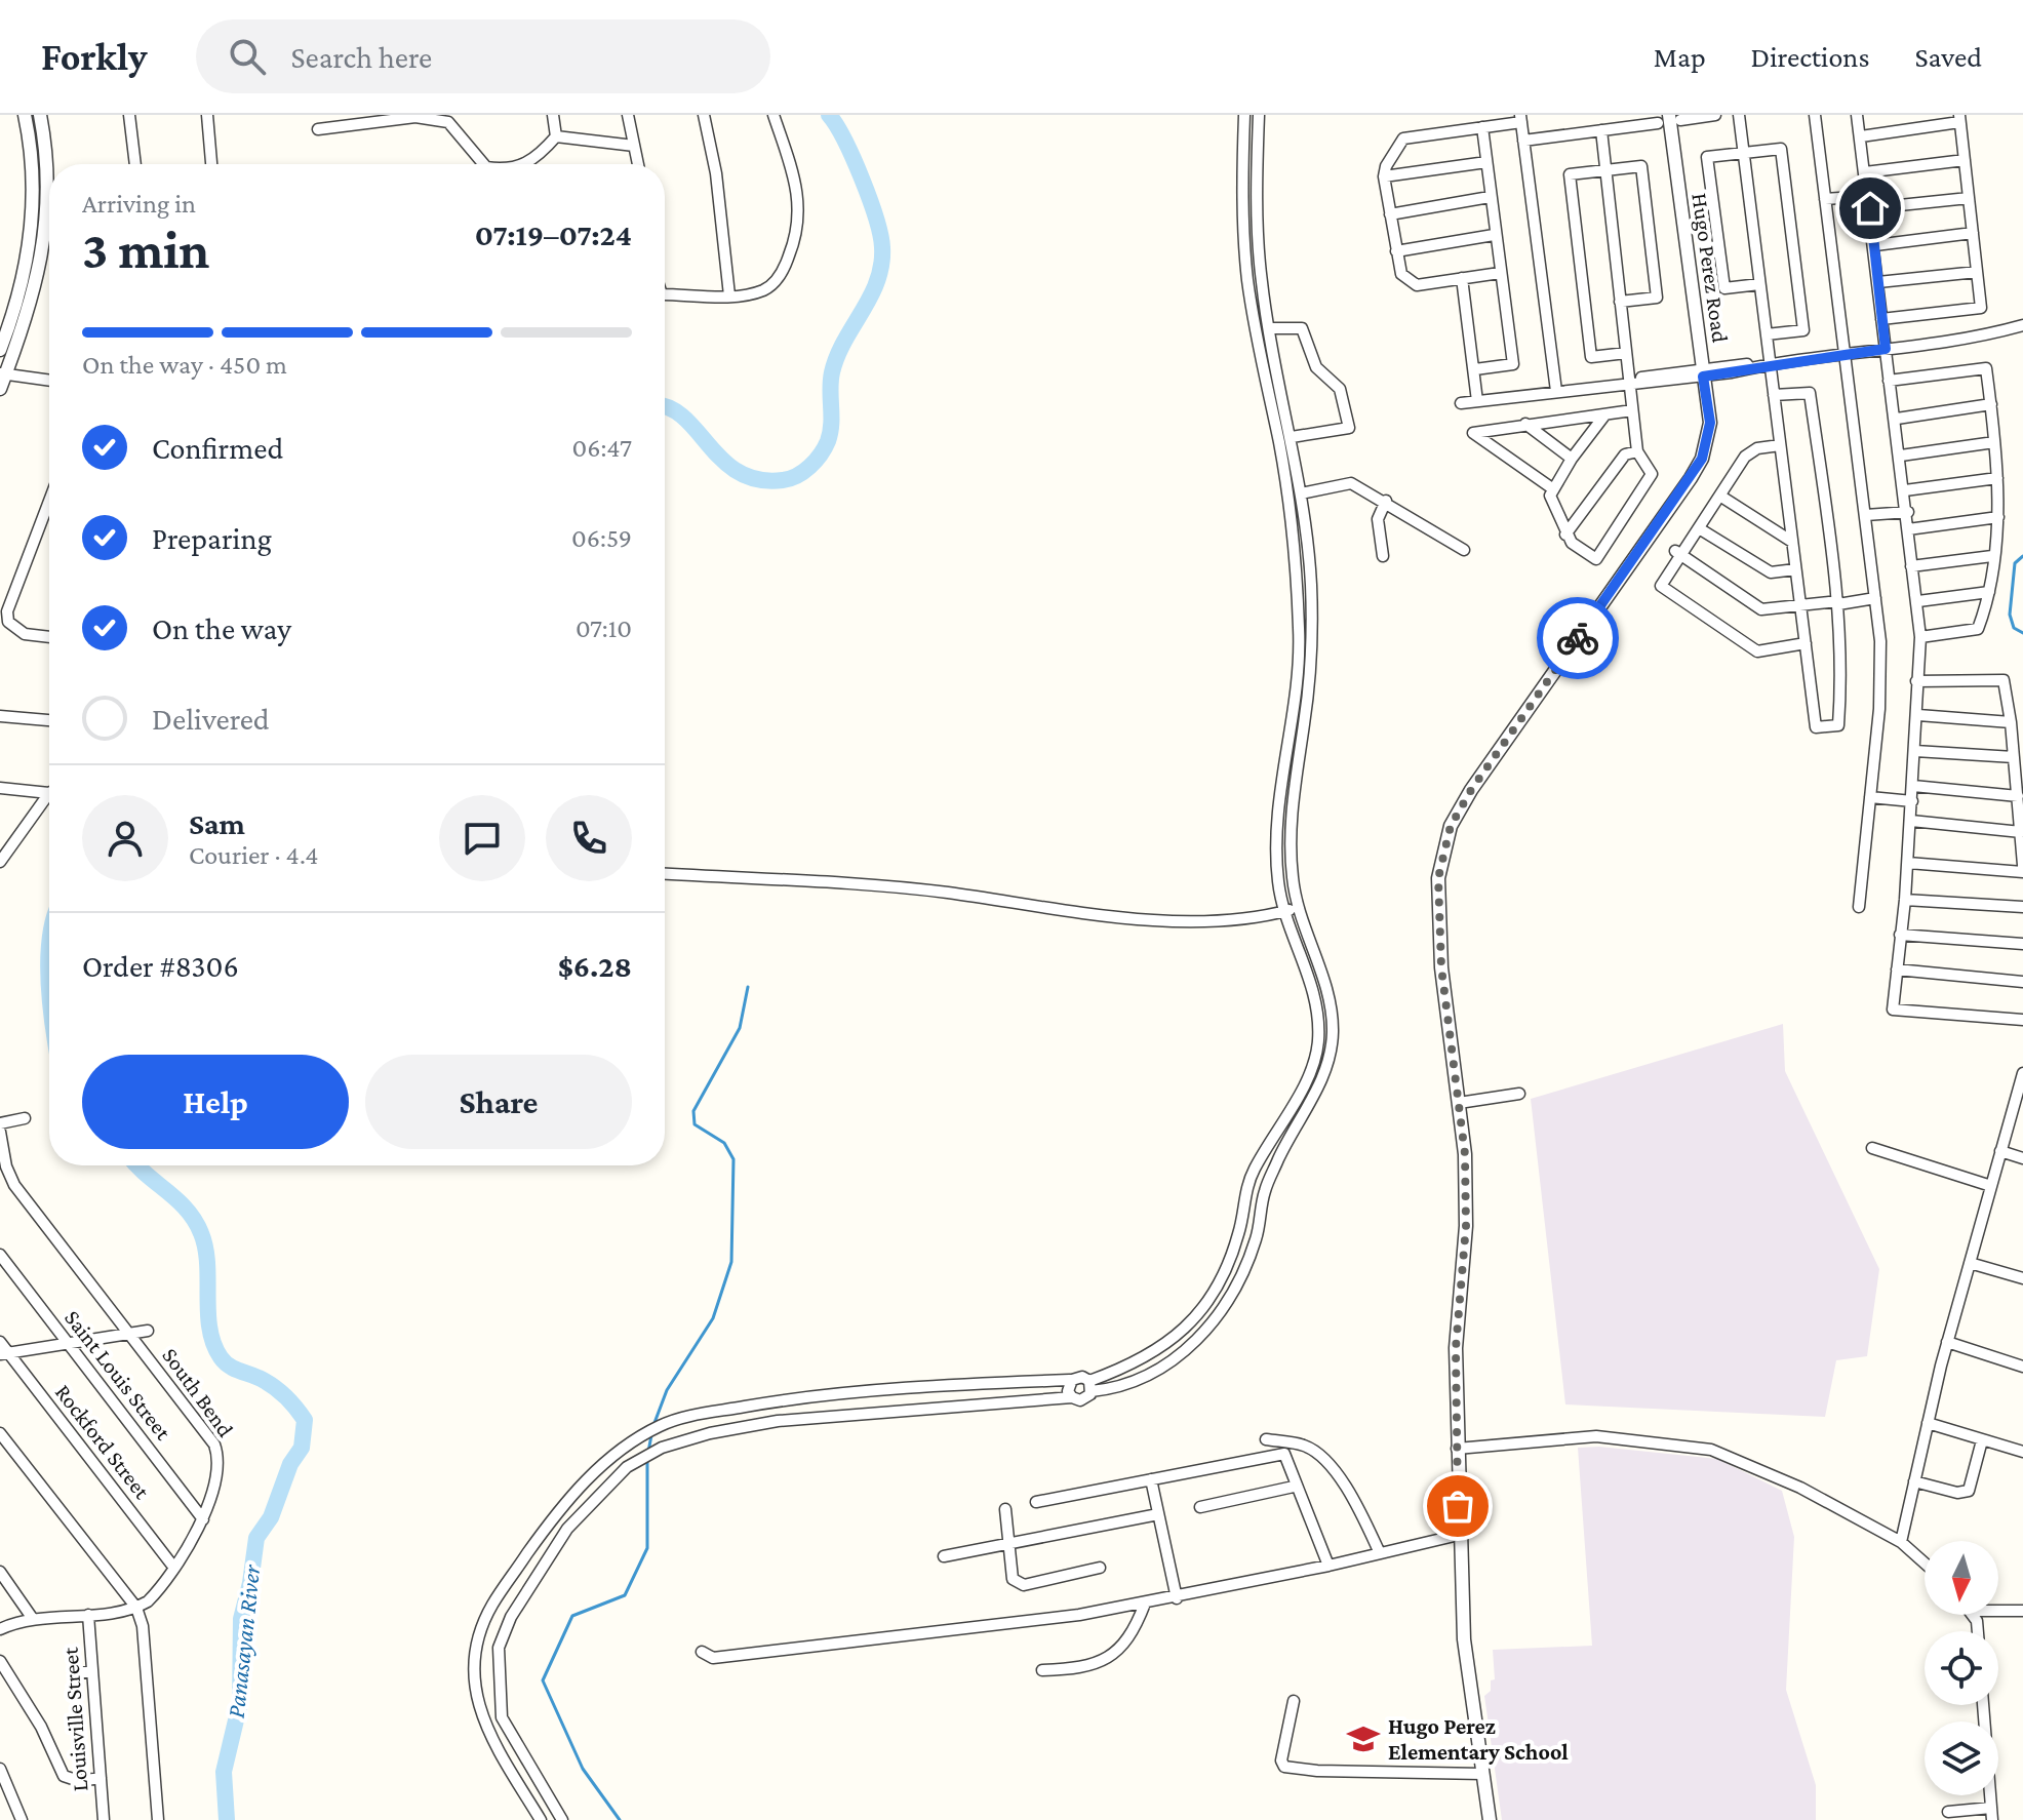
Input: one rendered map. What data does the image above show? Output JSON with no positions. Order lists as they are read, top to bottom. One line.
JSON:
{"streets":{"street":["Hugo Perez Road","Saint Louis Street","South Bend","Rockford Street","Louisville Street"]},"crossings":[["Saint Louis Street","South Bend"],["South Bend","Rockford Street"]],"water":["Panasayan River"],"places":{"school or university":["Hugo Perez Elementary School"]},"north":"bottom","page":{"header":"Forkly","search":"Search here","nav":["Map","Directions","Saved"],"heading":["3 min","Arriving in","07:19–07:24"],"panel":["Sam","Courier · 4.4","Order #8306","$6.28"],"bar":"On the way · 450 m","list":[["Confirmed","06:47"],["Preparing","06:59"],["On the way","07:10"],"Delivered"],"buttons":["Help","Share"]}}
